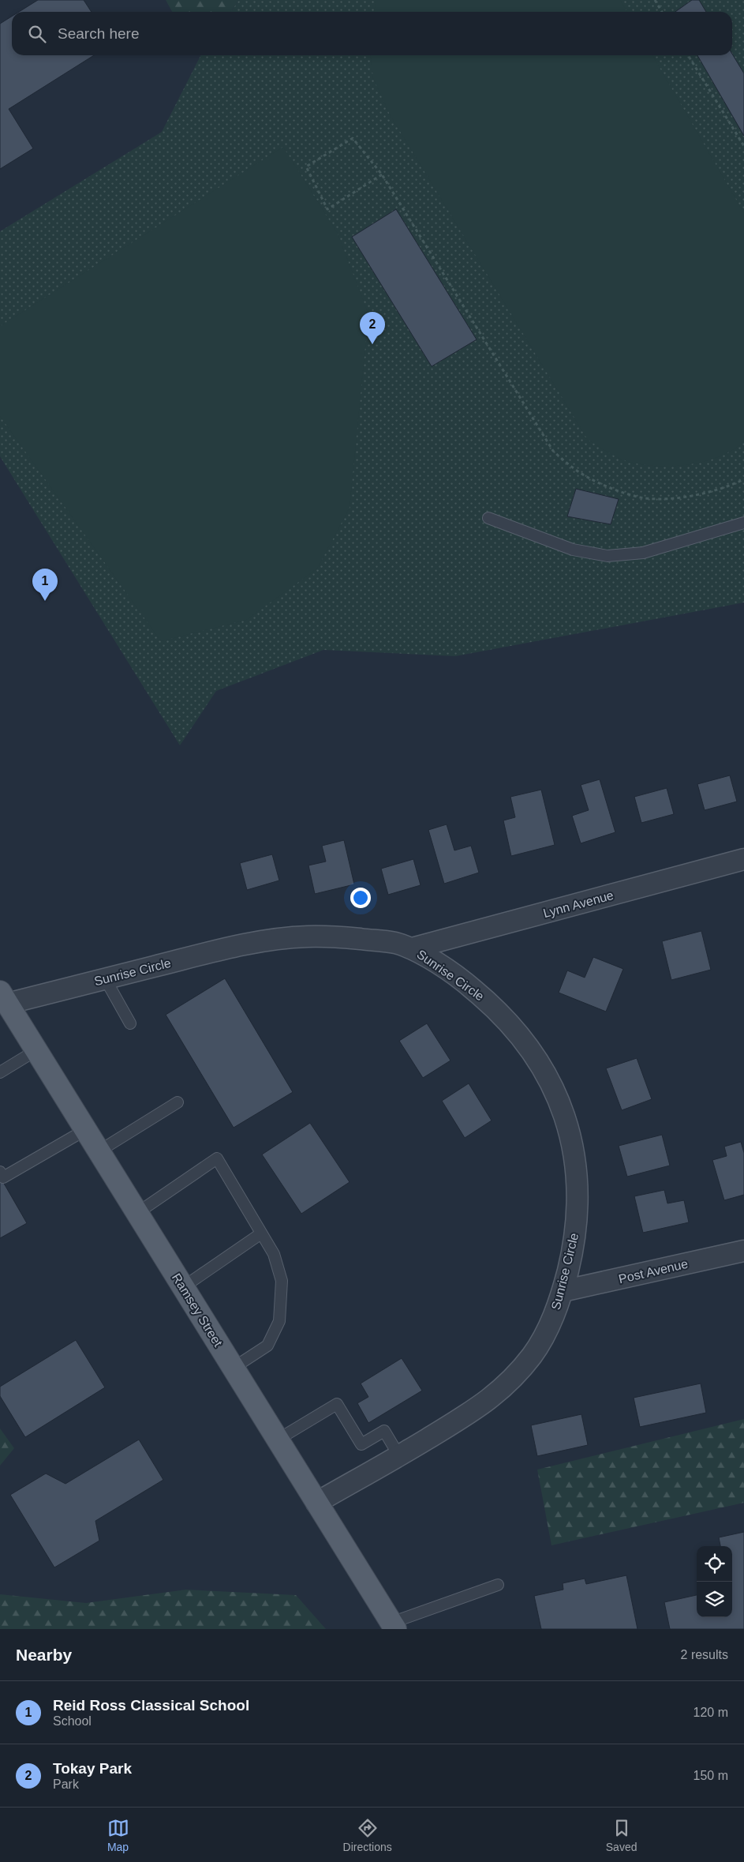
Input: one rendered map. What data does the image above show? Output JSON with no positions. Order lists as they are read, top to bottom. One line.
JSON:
{"streets":{"main road":["Ramsey Street"],"street":["Lynn Avenue","Sunrise Circle","Post Avenue"]},"crossings":[["Lynn Avenue","Sunrise Circle"],["Sunrise Circle","Post Avenue"],["Sunrise Circle","Ramsey Street"]],"page":{"search":"Search here","pins":["2","1"],"heading":["Nearby","2 results"],"list":[{"mark":"1","name":"Reid Ross Classical School","note":"School","value":"120 m"},{"mark":"2","name":"Tokay Park","note":"Park","value":"150 m"}],"nav":["Map","Directions","Saved"]}}
